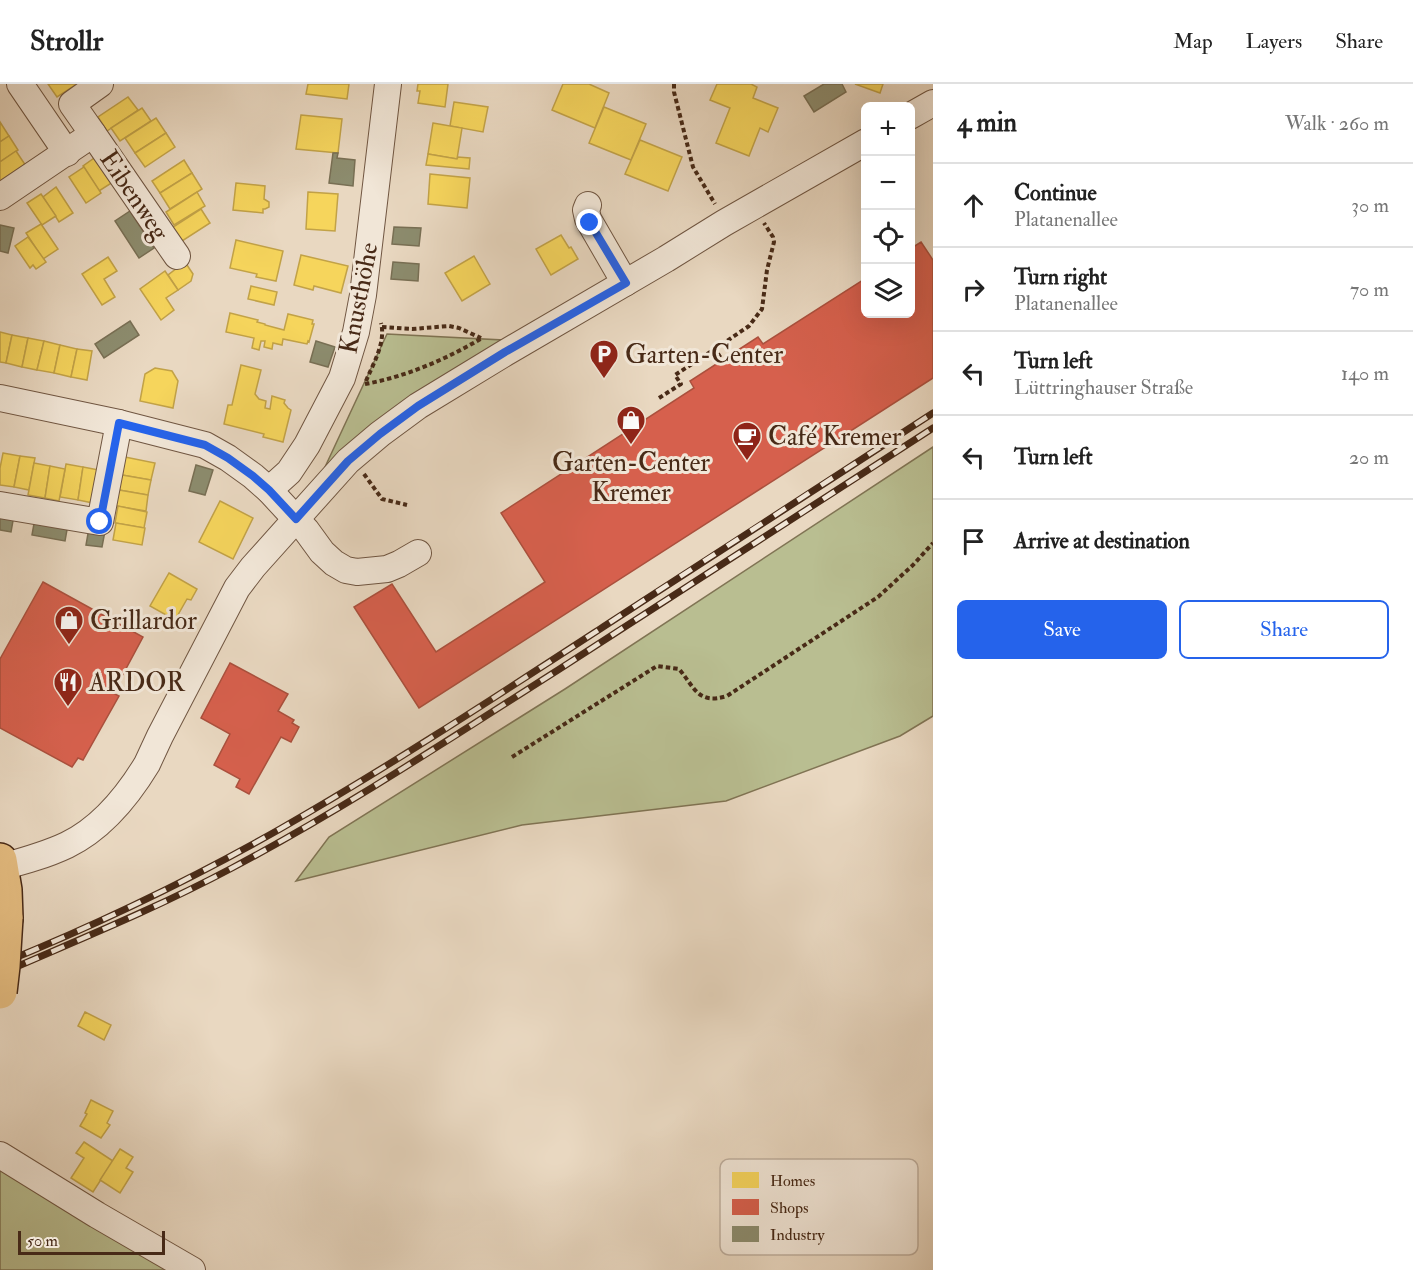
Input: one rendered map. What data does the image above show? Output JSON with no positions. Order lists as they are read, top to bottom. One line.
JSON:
{"streets":{"street":["Eibenweg","Knusthöhe"]},"places":{"parking":["Garten-Center"],"shop":["Garten-Center Kremer","Grillardor"],"cafe":["Café Kremer"],"restaurant":["ARDOR"]},"legend":["Homes","Shops","Industry"],"scale_bar":"50 m","page":{"header":"Strollr","nav":["Map","Layers","Share"],"heading":["4 min","Walk · 260 m"],"map_buttons":["+","−"],"list":[["Continue","Platanenallee","30 m"],["Turn right","Platanenallee","70 m"],["Turn left","Lüttringhauser Straße","140 m"],["Turn left","20 m"],"Arrive at destination"],"buttons":["Save","Share"],"scale":"50 m"}}
